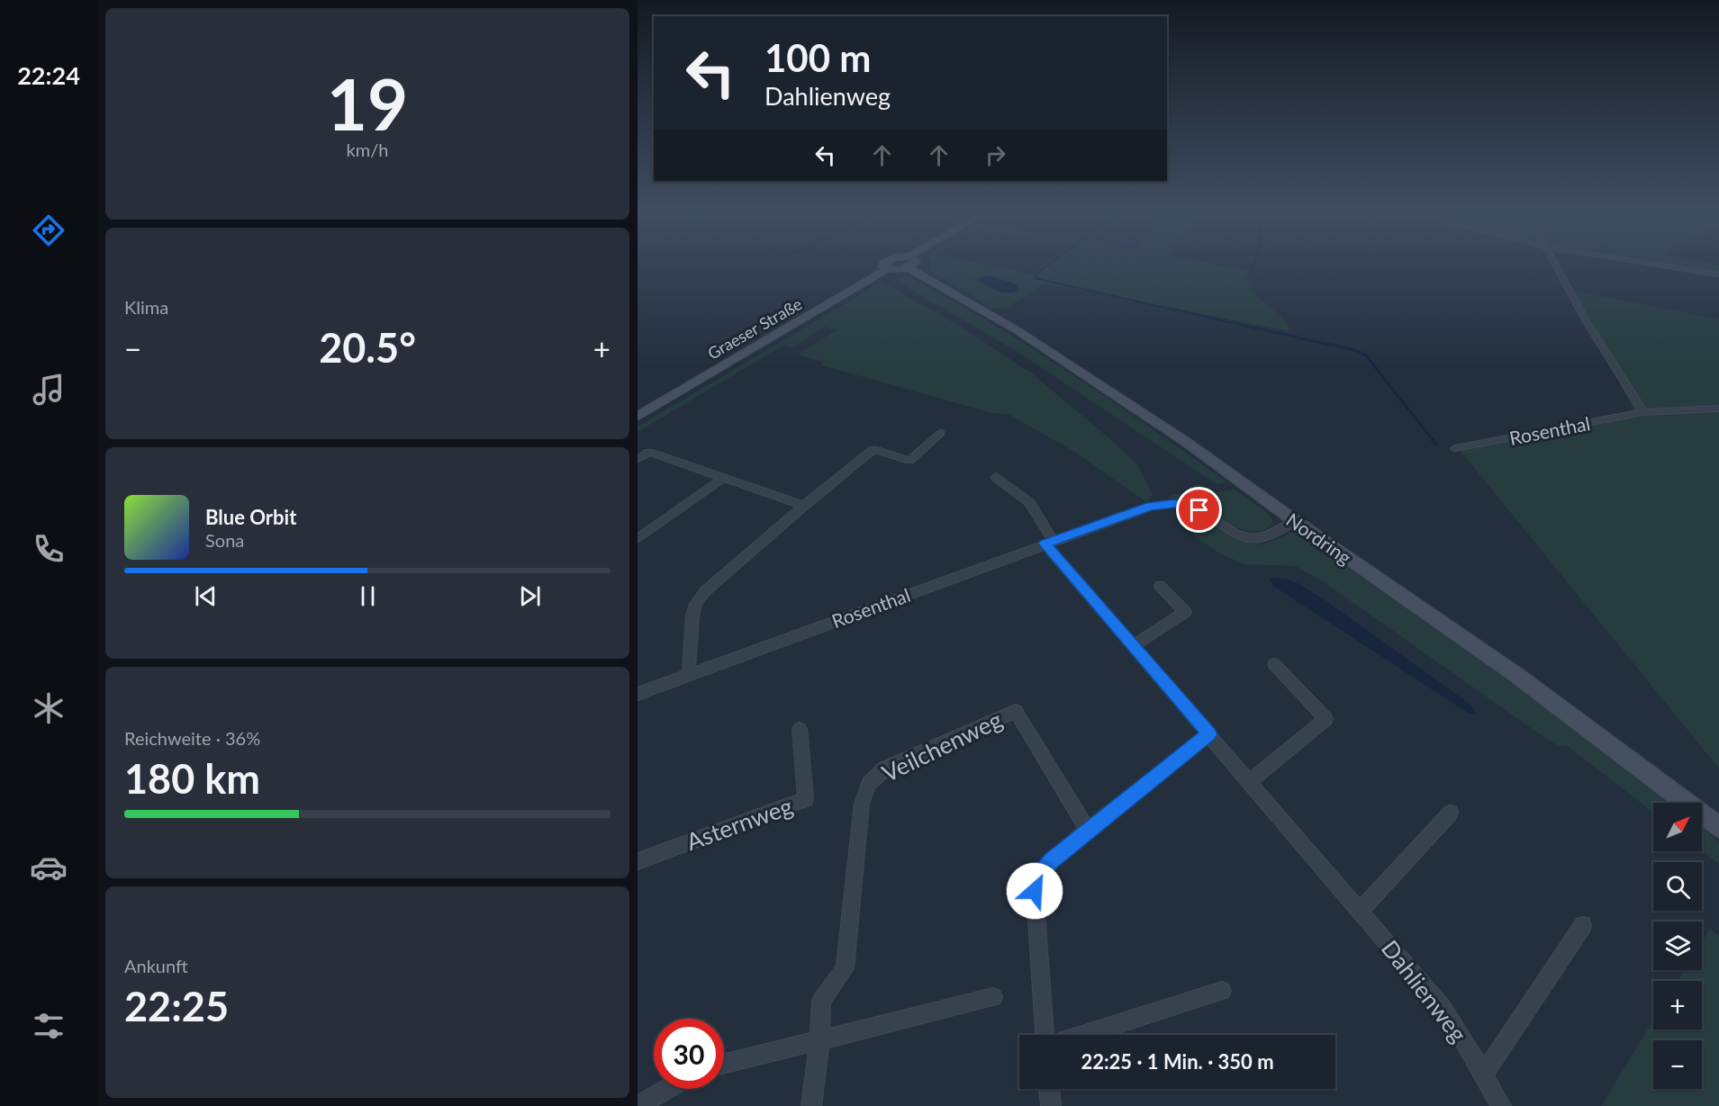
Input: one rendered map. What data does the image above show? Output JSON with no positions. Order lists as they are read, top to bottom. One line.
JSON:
{"streets":{"main road":["Graeser Straße","Nordring"],"street":["Rosenthal","Veilchenweg","Asternweg","Dahlienweg"]},"crossings":[["Graeser Straße","Nordring"],["Rosenthal","Nordring"],["Rosenthal","Dahlienweg"]],"north":"top right","page":{"tabs":"22:24","tile":[["19","km/h"],"Klima",["Reichweite · 36%","180 km"],["Ankunft","22:25"]],"turn":["100 m","Dahlienweg"],"heat":["−","20.5°","+"],"song":["Blue Orbit","Sona"],"map_buttons":["+","−"],"limit":"30","trip":"22:25 · 1 Min. · 350 m"}}
